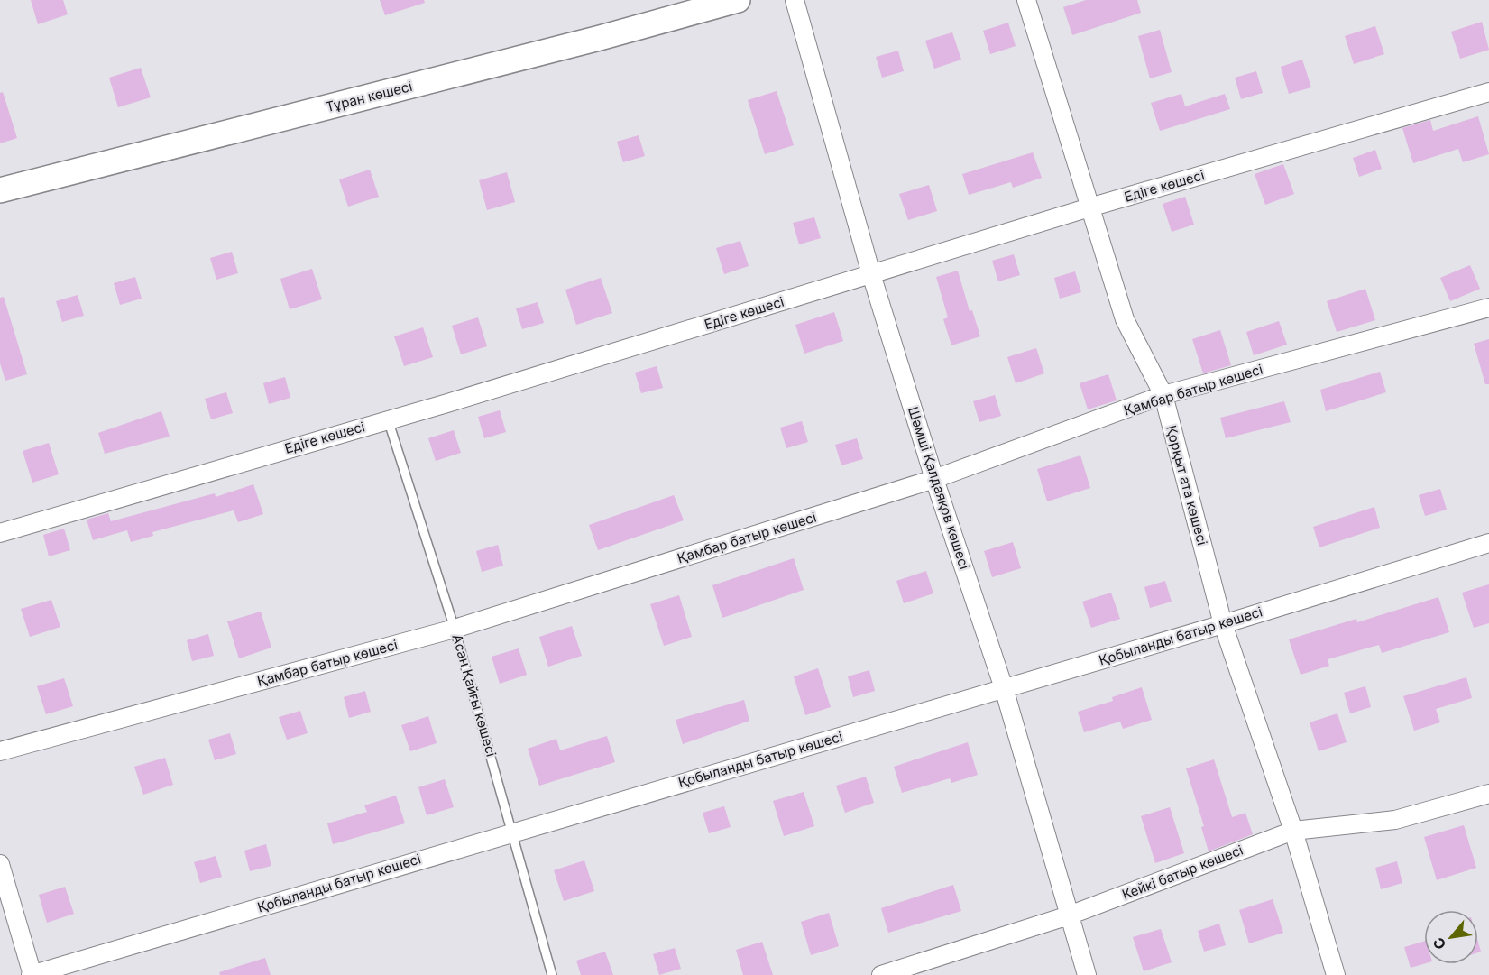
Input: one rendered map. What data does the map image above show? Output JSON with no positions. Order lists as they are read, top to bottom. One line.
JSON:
{"streets":{"street":["Тұран көшесі","Едіге көшесі","Қамбар батыр көшесі","Қорқыт ата көшесі","Шәмші Қалдаяқов көшесі","Қобыланды батыр көшесі","Кейкі батыр көшесі"],"lane":["Асан Қайғы көшесі"]},"crossings":[["Едіге көшесі","Қорқыт ата көшесі"],["Едіге көшесі","Шәмші Қалдаяқов көшесі"],["Едіге көшесі","Асан Қайғы көшесі"],["Қамбар батыр көшесі","Қорқыт ата көшесі"],["Қамбар батыр көшесі","Шәмші Қалдаяқов көшесі"],["Қамбар батыр көшесі","Асан Қайғы көшесі"],["Қорқыт ата көшесі","Қобыланды батыр көшесі"],["Қорқыт ата көшесі","Кейкі батыр көшесі"],["Шәмші Қалдаяқов көшесі","Қобыланды батыр көшесі"],["Шәмші Қалдаяқов көшесі","Кейкі батыр көшесі"],["Қобыланды батыр көшесі","Асан Қайғы көшесі"]],"north":"bottom left"}
